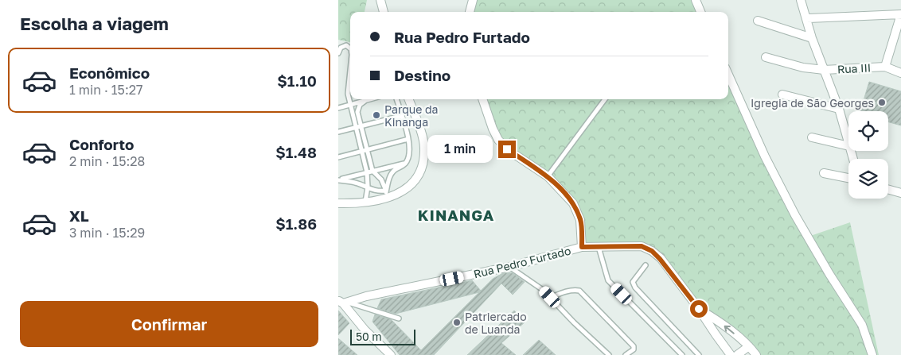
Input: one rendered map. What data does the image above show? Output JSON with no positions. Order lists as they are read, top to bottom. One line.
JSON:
{"streets":{"street":["Rua III","Rua Pedro Furtado"]},"districts":["KINANGA"],"places":["Igregia de São Georges","Parque da Kinanga","Patriercado de Luanda"],"scale_bar":"50 m","page":{"heading":"Escolha a viagem","banner":["Rua Pedro Furtado","Destino"],"list":[{"name":"Econômico","note":"1 min · 15:27","value":"$1.10"},{"name":"Conforto","note":"2 min · 15:28","value":"$1.48"},{"name":"XL","note":"3 min · 15:29","value":"$1.86"}],"bubble":"1 min","buttons":"Confirmar","scale":"50 m"}}
